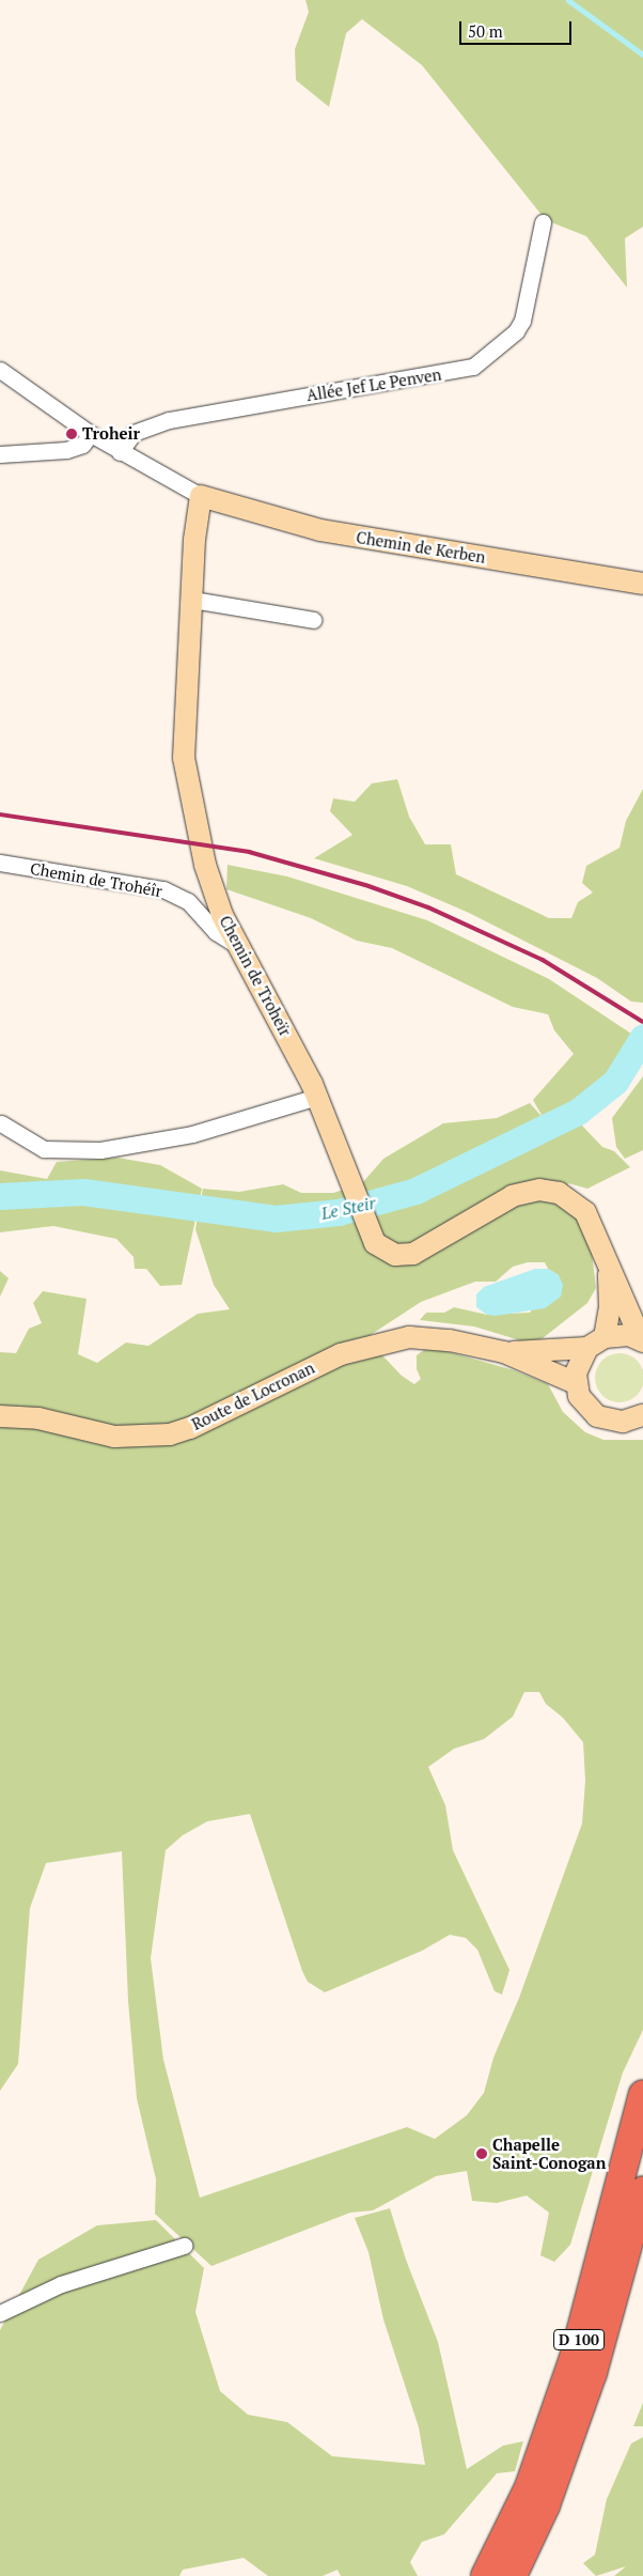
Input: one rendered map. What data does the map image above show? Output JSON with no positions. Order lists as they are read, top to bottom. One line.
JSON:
{"streets":{"highway":["D 100"],"street":["Allée Jef Le Penven","Chemin de Kerben","Chemin de Trohéîr","Chemin de Troheïr","Route de Locronan"]},"crossings":[["Chemin de Kerben","Chemin de Troheïr"],["Chemin de Trohéîr","Chemin de Troheïr"],["Chemin de Troheïr","Route de Locronan"]],"water":["Le Steir"],"places":["Troheir","Chapelle Saint-Conogan"],"scale_bar":"50 m"}
